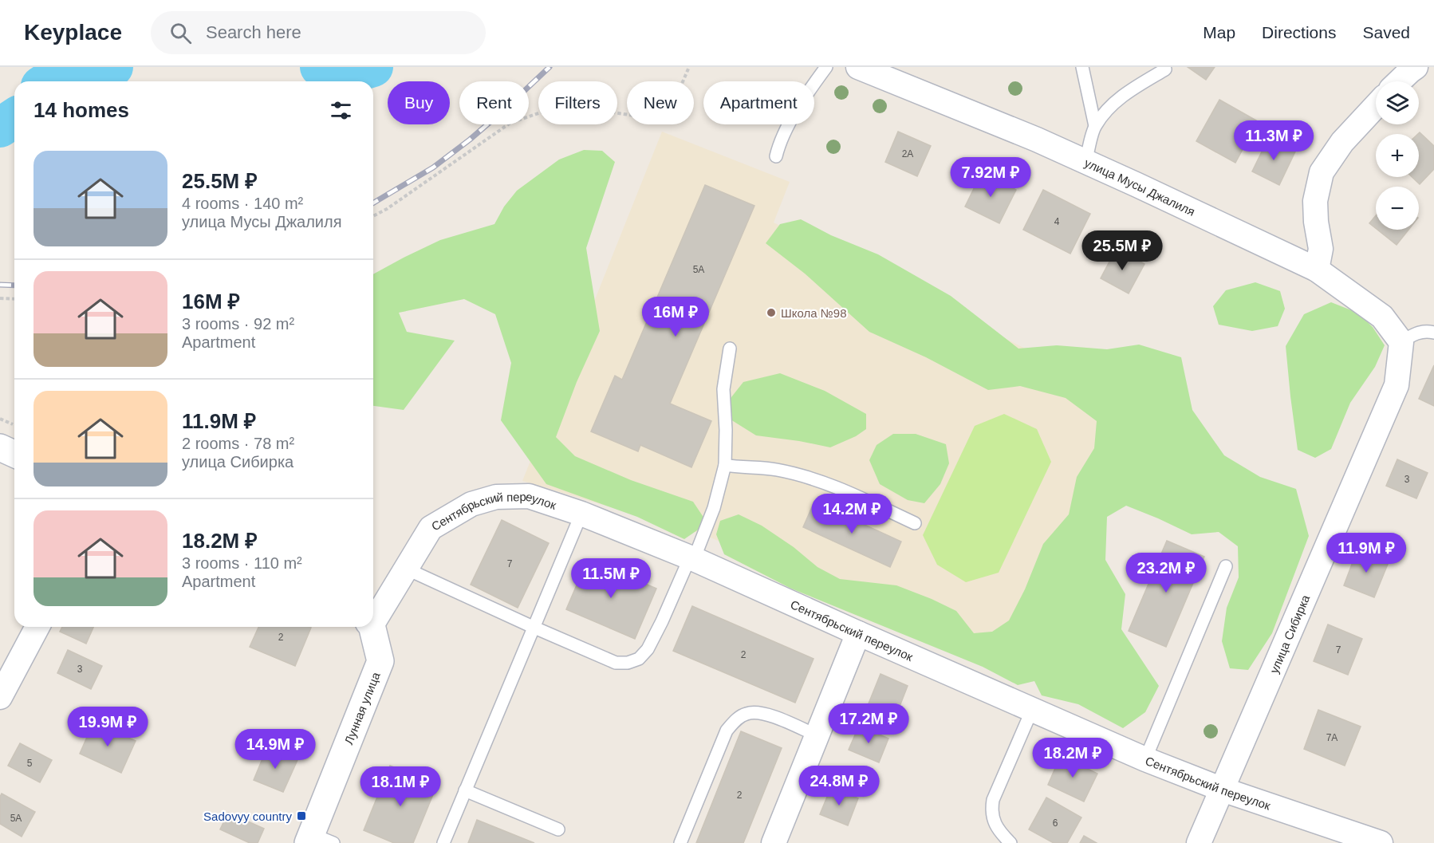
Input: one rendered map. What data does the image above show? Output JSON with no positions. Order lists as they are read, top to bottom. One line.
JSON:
{"streets":{"street":["улица Мусы Джалиля","Сентябрьский переулок","улица Сибирка","Лунная улица"]},"crossings":[["улица Мусы Джалиля","улица Сибирка"],["Сентябрьский переулок","улица Сибирка"]],"places":{"other":["Школа №98"],"transit":["Sadovyy country"]},"house_numbers":["2А","4","5А","3","7","2","7","2","3","7А","5","2","5А","6"],"page":{"header":"Keyplace","search":"Search here","nav":["Map","Directions","Saved"],"map_buttons":["+","−"],"chip":["Buy","Rent","Filters","New","Apartment"],"heading":"14 homes","price":["11.3M ₽","7.92M ₽","25.5M ₽","16M ₽","14.2M ₽","11.9M ₽","23.2M ₽","11.5M ₽","17.2M ₽","19.9M ₽","14.9M ₽","18.2M ₽","24.8M ₽","18.1M ₽"],"list":[{"name":"25.5M ₽","note":"4 rooms · 140 m² · улица Мусы Джалиля"},{"name":"16M ₽","note":"3 rooms · 92 m² · Apartment"},{"name":"11.9M ₽","note":"2 rooms · 78 m² · улица Сибирка"},{"name":"18.2M ₽","note":"3 rooms · 110 m² · Apartment"}]}}
